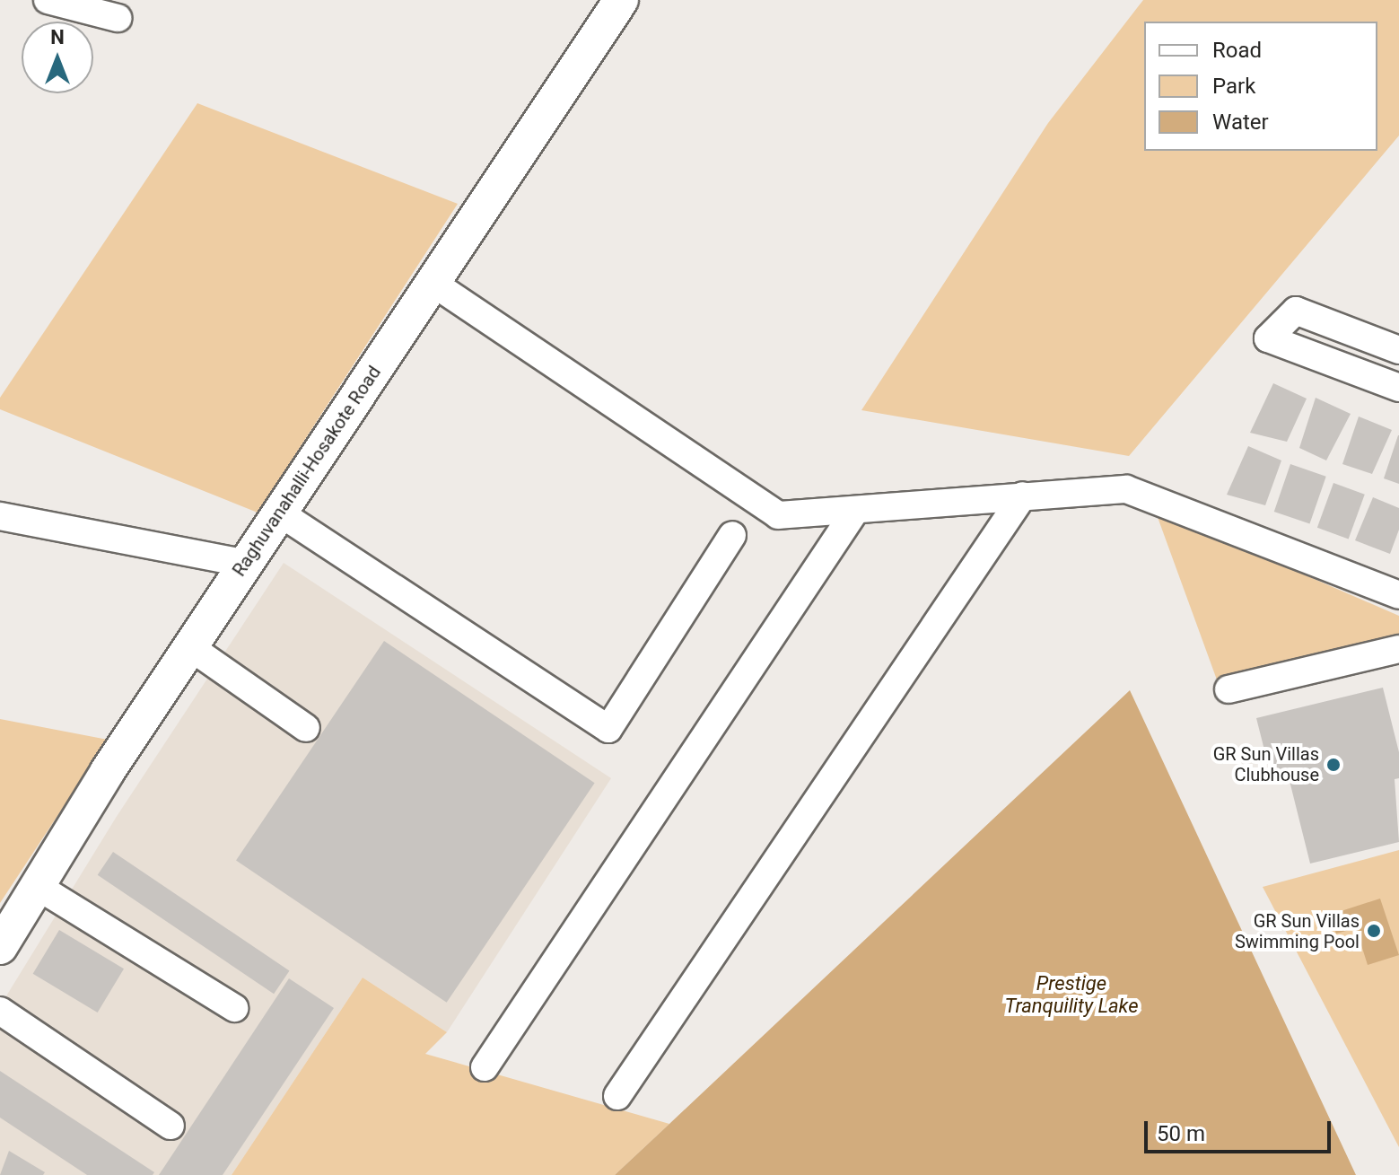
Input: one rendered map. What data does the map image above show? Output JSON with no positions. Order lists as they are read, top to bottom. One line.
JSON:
{"streets":{"main road":["Raghuvanahalli-Hosakote Road"]},"water":["Prestige Tranquility Lake"],"places":["GR Sun Villas Clubhouse","GR Sun Villas Swimming Pool"],"legend":["Road","Park","Water"],"scale_bar":"50 m","north":"top"}
